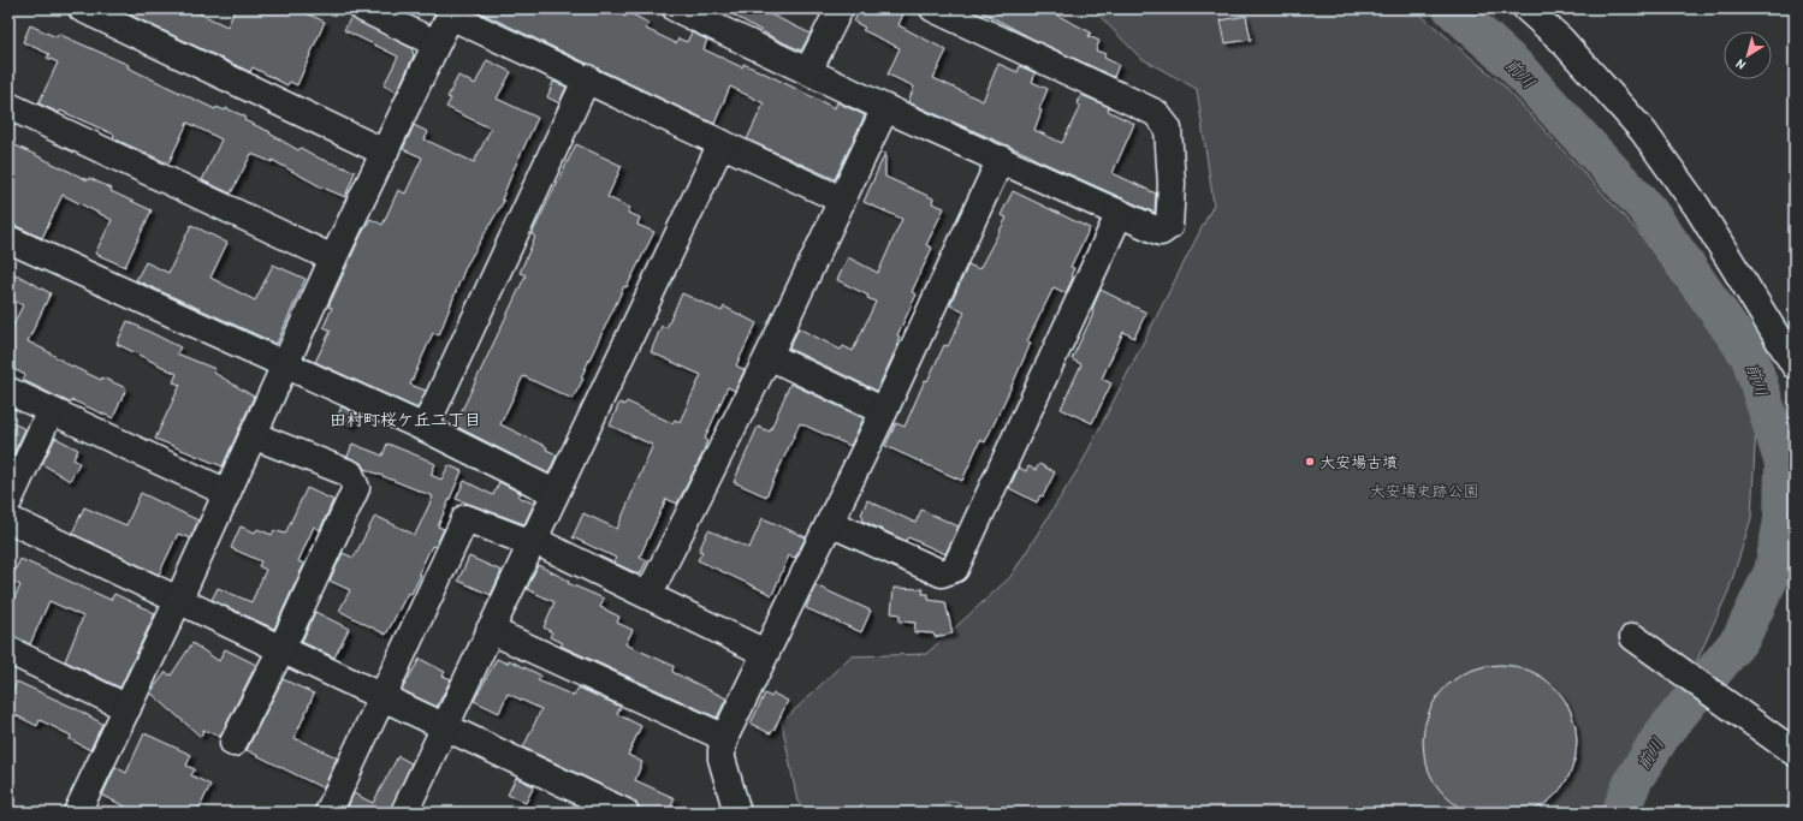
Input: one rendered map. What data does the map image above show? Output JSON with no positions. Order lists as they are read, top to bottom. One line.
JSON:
{"districts":["田村町桜ケ丘二丁目"],"water":["前川"],"parks":["大安場史跡公園"],"places":["大安場古墳"],"north":"bottom left"}
